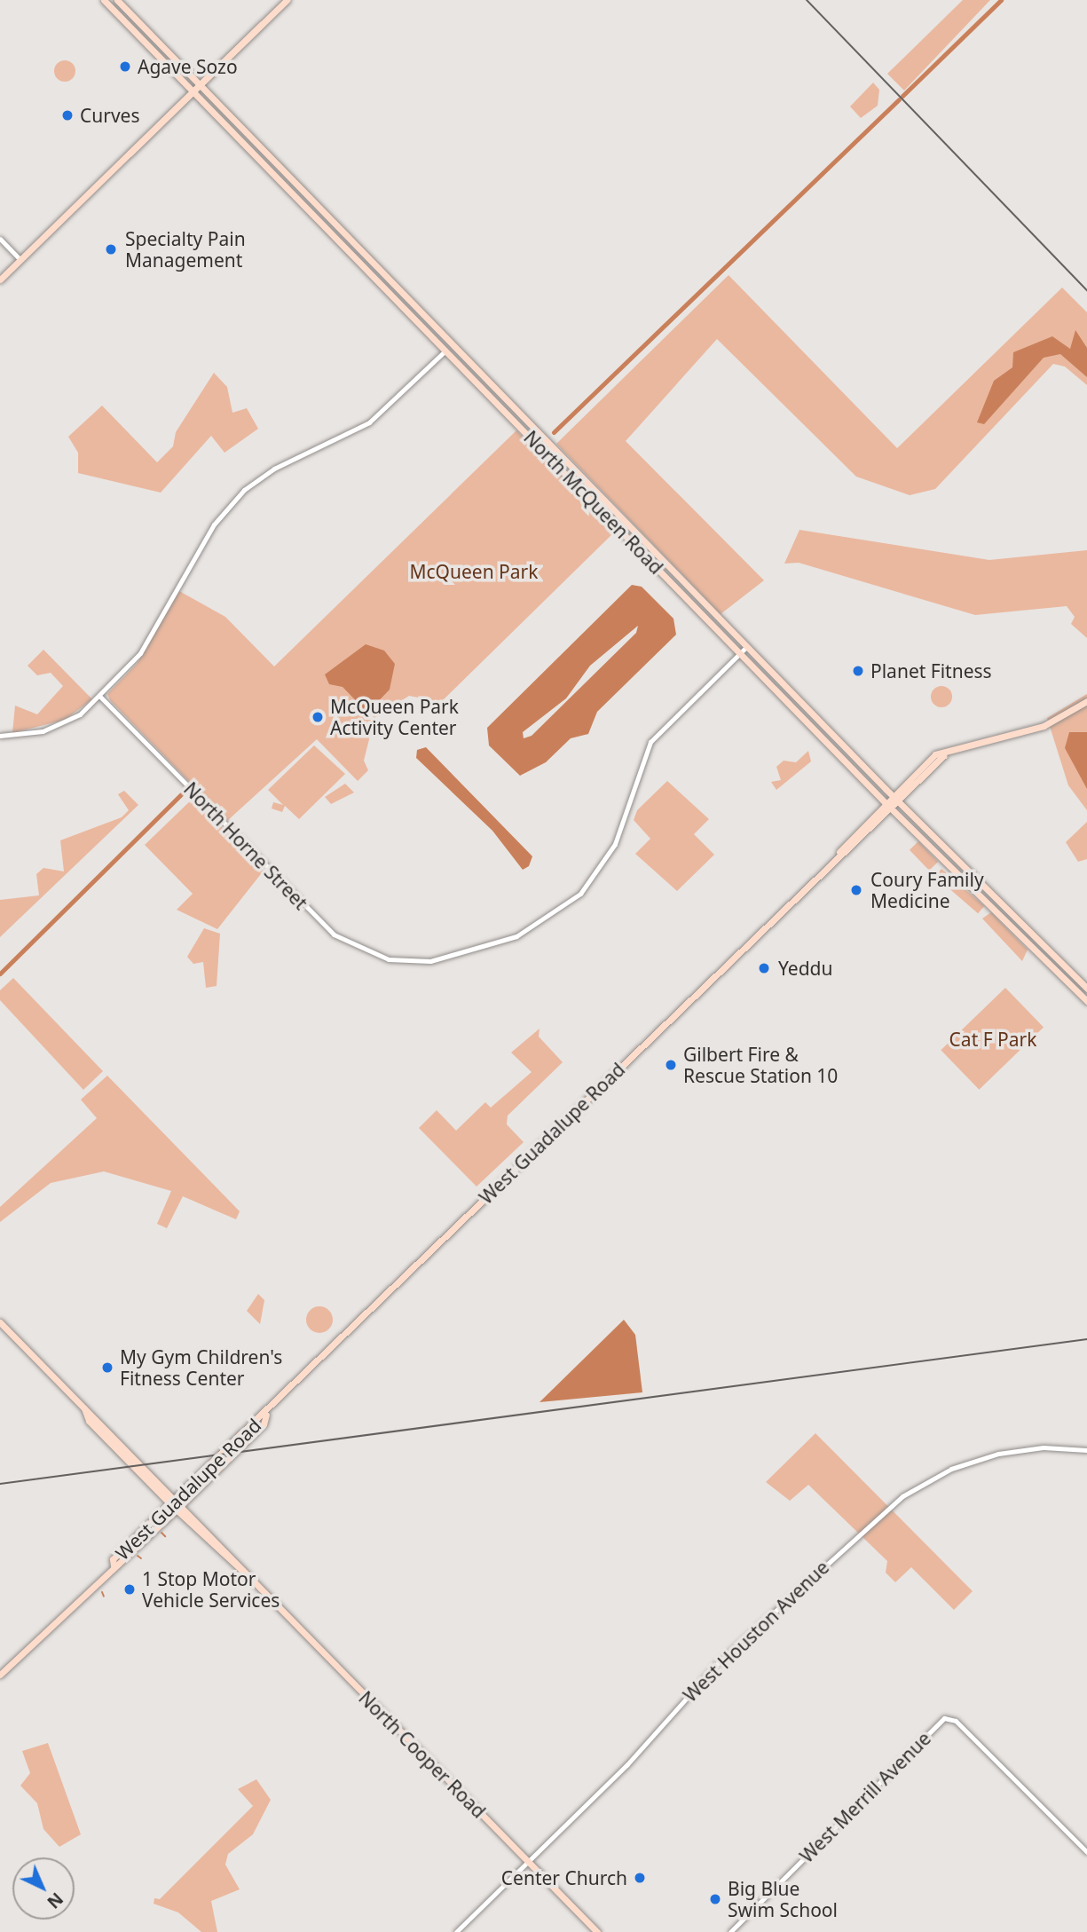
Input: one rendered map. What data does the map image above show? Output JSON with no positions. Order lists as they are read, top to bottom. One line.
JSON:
{"streets":{"main road":["North McQueen Road","West Guadalupe Road","North Cooper Road"],"street":["North Horne Street","West Houston Avenue","West Merrill Avenue"]},"crossings":[["North McQueen Road","North Horne Street"],["North McQueen Road","West Guadalupe Road"],["West Guadalupe Road","North Cooper Road"],["West Houston Avenue","North Cooper Road"]],"parks":["McQueen Park","Cat F Park"],"places":["Agave Sozo","Curves","Specialty Pain Management","Planet Fitness","McQueen Park Activity Center","Coury Family Medicine","Yeddu","Gilbert Fire & Rescue Station 10","My Gym Children's Fitness Center","1 Stop Motor Vehicle Services","Center Church","Big Blue Swim School"],"north":"bottom right"}
